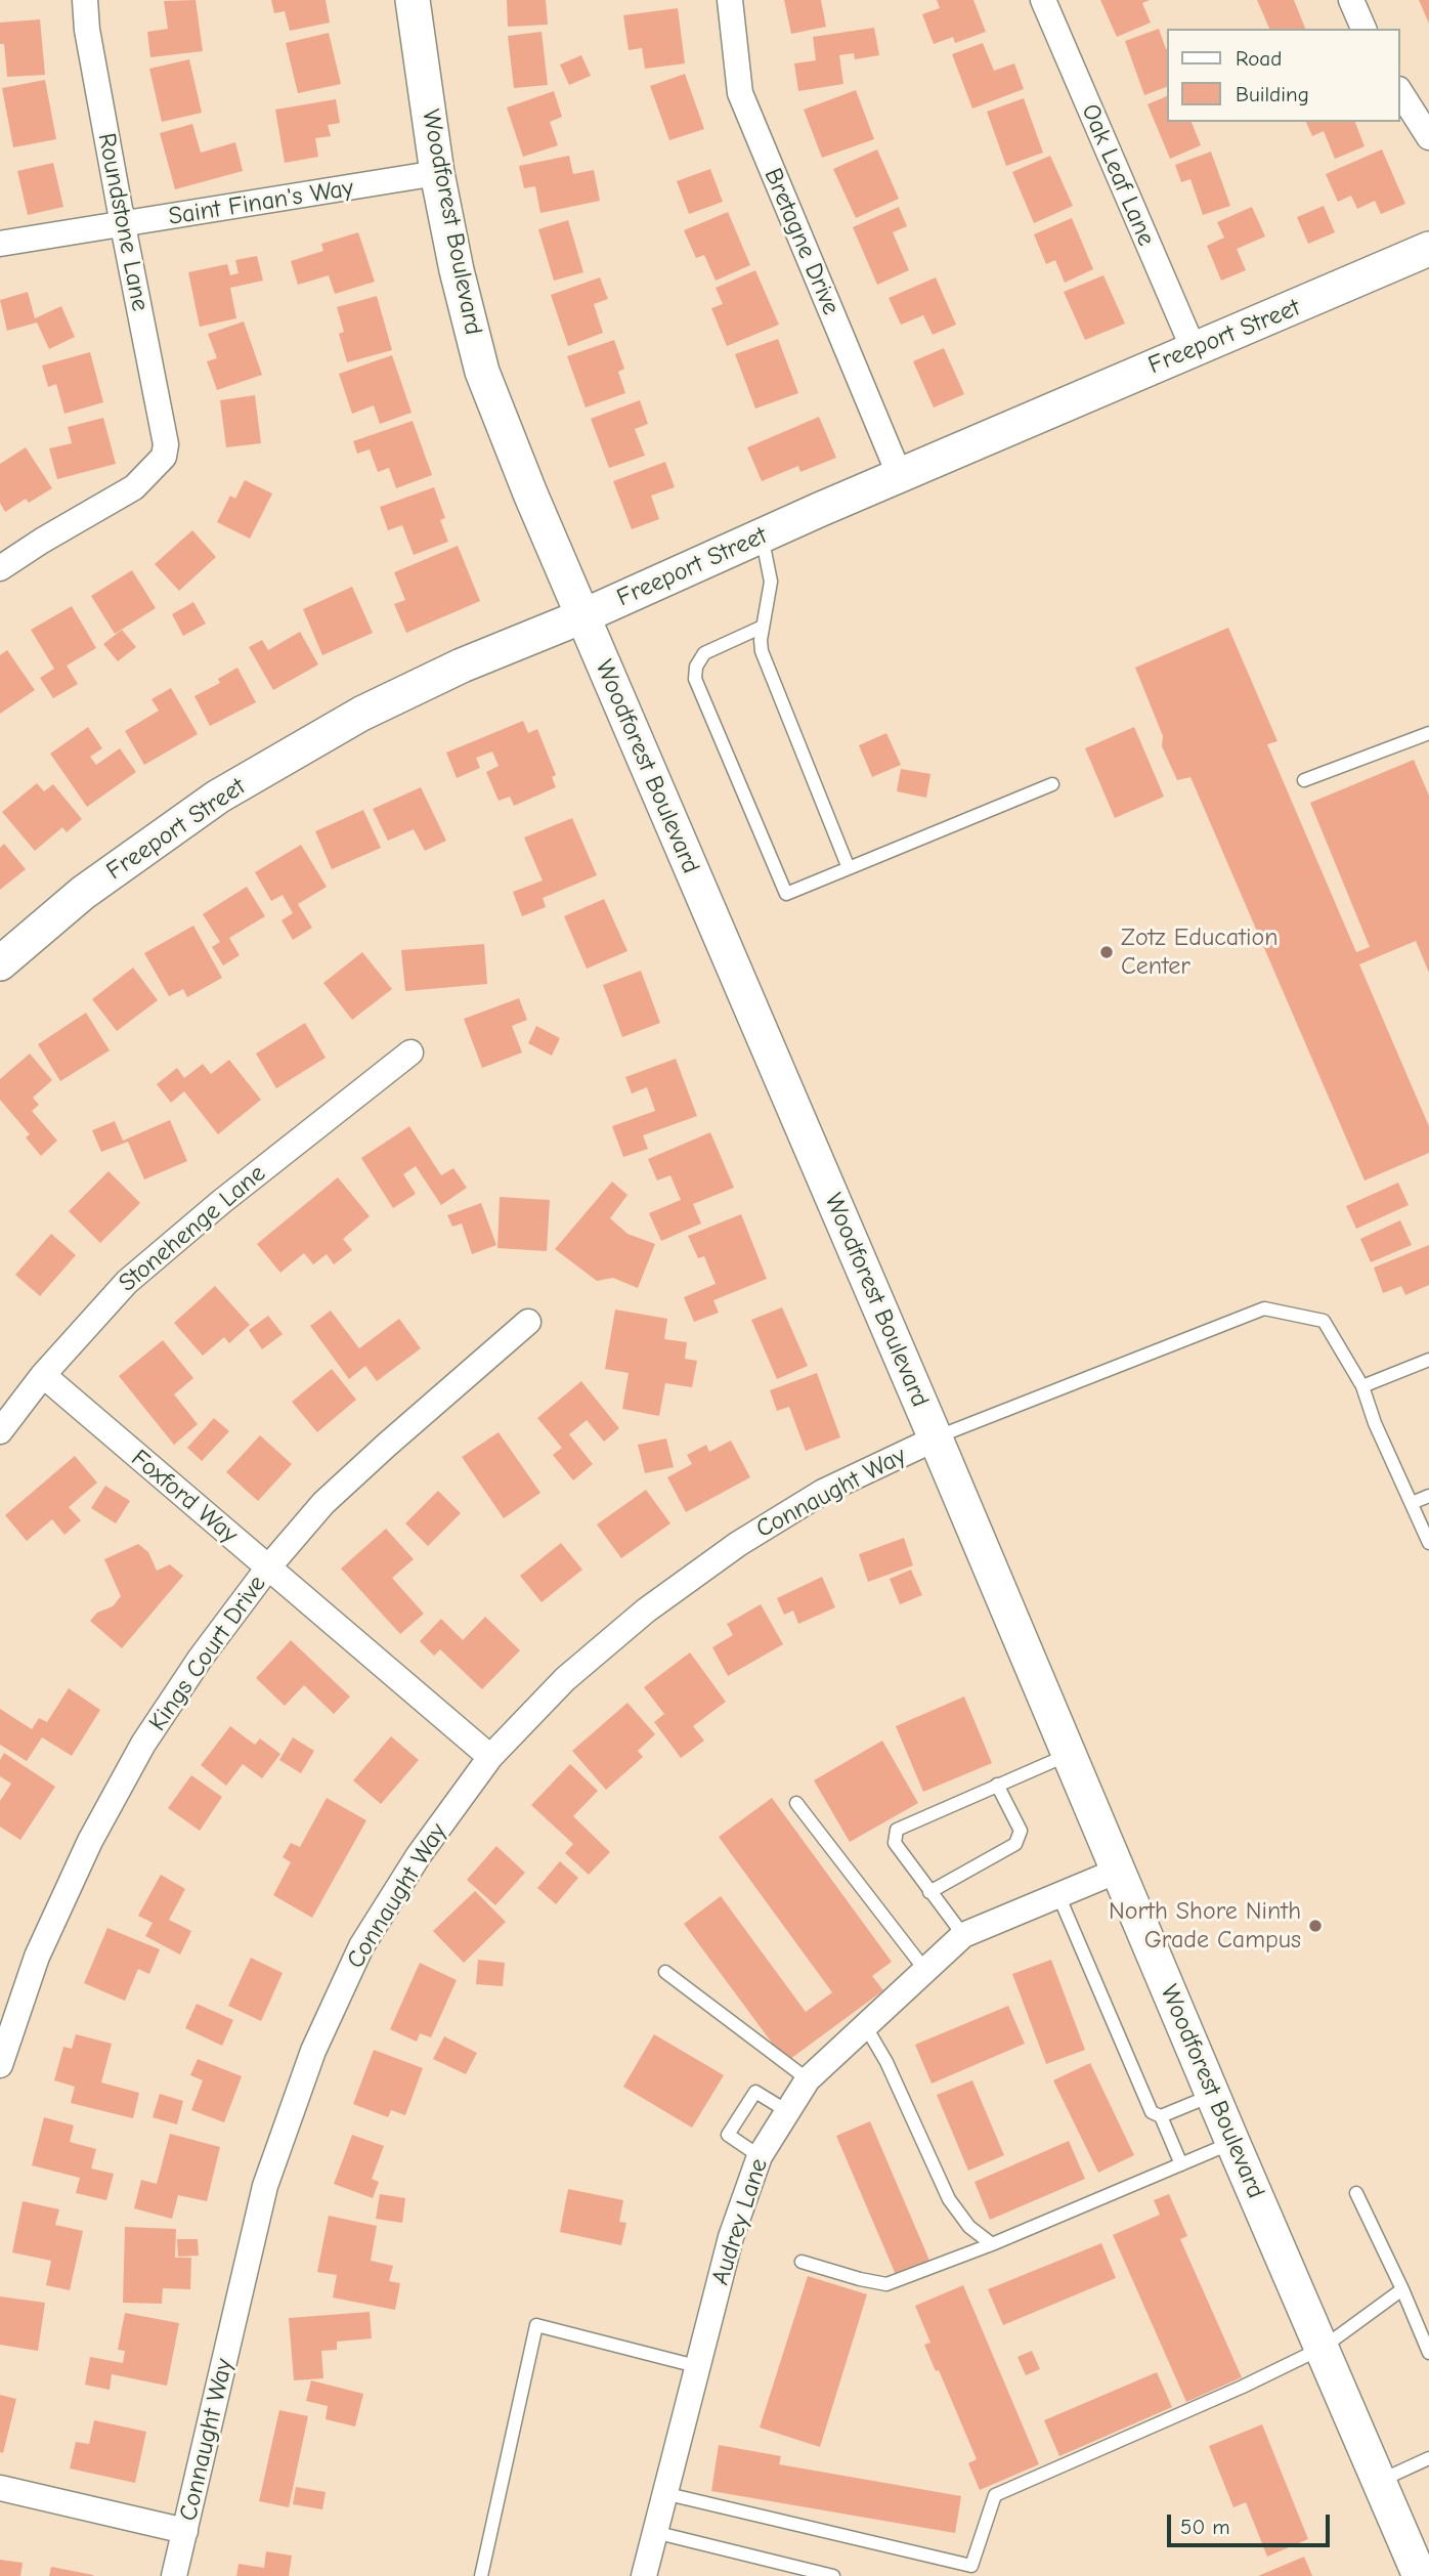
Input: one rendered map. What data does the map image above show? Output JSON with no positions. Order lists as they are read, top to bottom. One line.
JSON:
{"streets":{"main road":["Woodforest Boulevard","Freeport Street"],"street":["Oak Leaf Lane","Saint Finan's Way","Roundstone Lane","Bretagne Drive","Stonehenge Lane","Connaught Way","Foxford Way","Kings Court Drive","Audrey Lane"]},"crossings":[["Oak Leaf Lane","Freeport Street"],["Saint Finan's Way","Roundstone Lane"],["Saint Finan's Way","Woodforest Boulevard"],["Woodforest Boulevard","Freeport Street"],["Woodforest Boulevard","Connaught Way"],["Woodforest Boulevard","Audrey Lane"],["Bretagne Drive","Freeport Street"],["Stonehenge Lane","Foxford Way"],["Connaught Way","Foxford Way"],["Foxford Way","Kings Court Drive"]],"places":["Zotz Education Center","North Shore Ninth Grade Campus"],"legend":["Road","Building"],"scale_bar":"50 m"}
